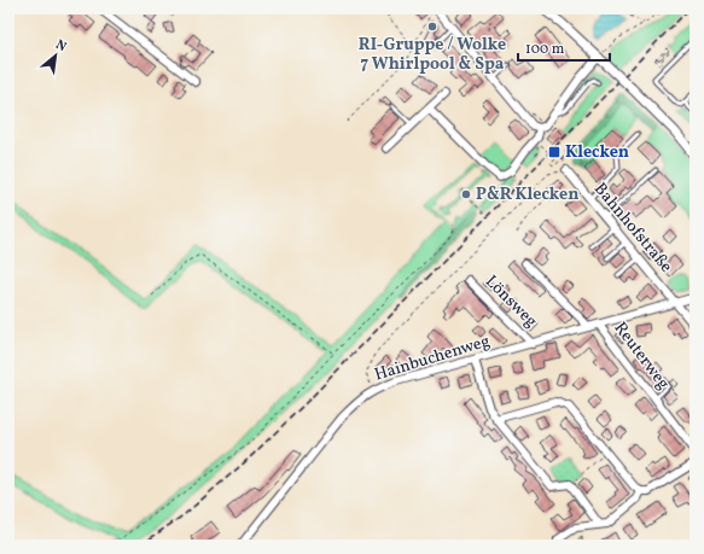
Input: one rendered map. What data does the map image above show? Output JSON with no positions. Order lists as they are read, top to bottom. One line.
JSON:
{"streets":{"street":["Bahnhofstraße","Lönsweg","Reuterweg","Hainbuchenweg"]},"crossings":[["Bahnhofstraße","Hainbuchenweg"],["Lönsweg","Hainbuchenweg"],["Reuterweg","Hainbuchenweg"]],"places":{"other":["RI-Gruppe / Wolke 7 Whirlpool & Spa","P&R Klecken"],"transit":["Klecken"]},"scale_bar":"100 m","north":"top right"}
